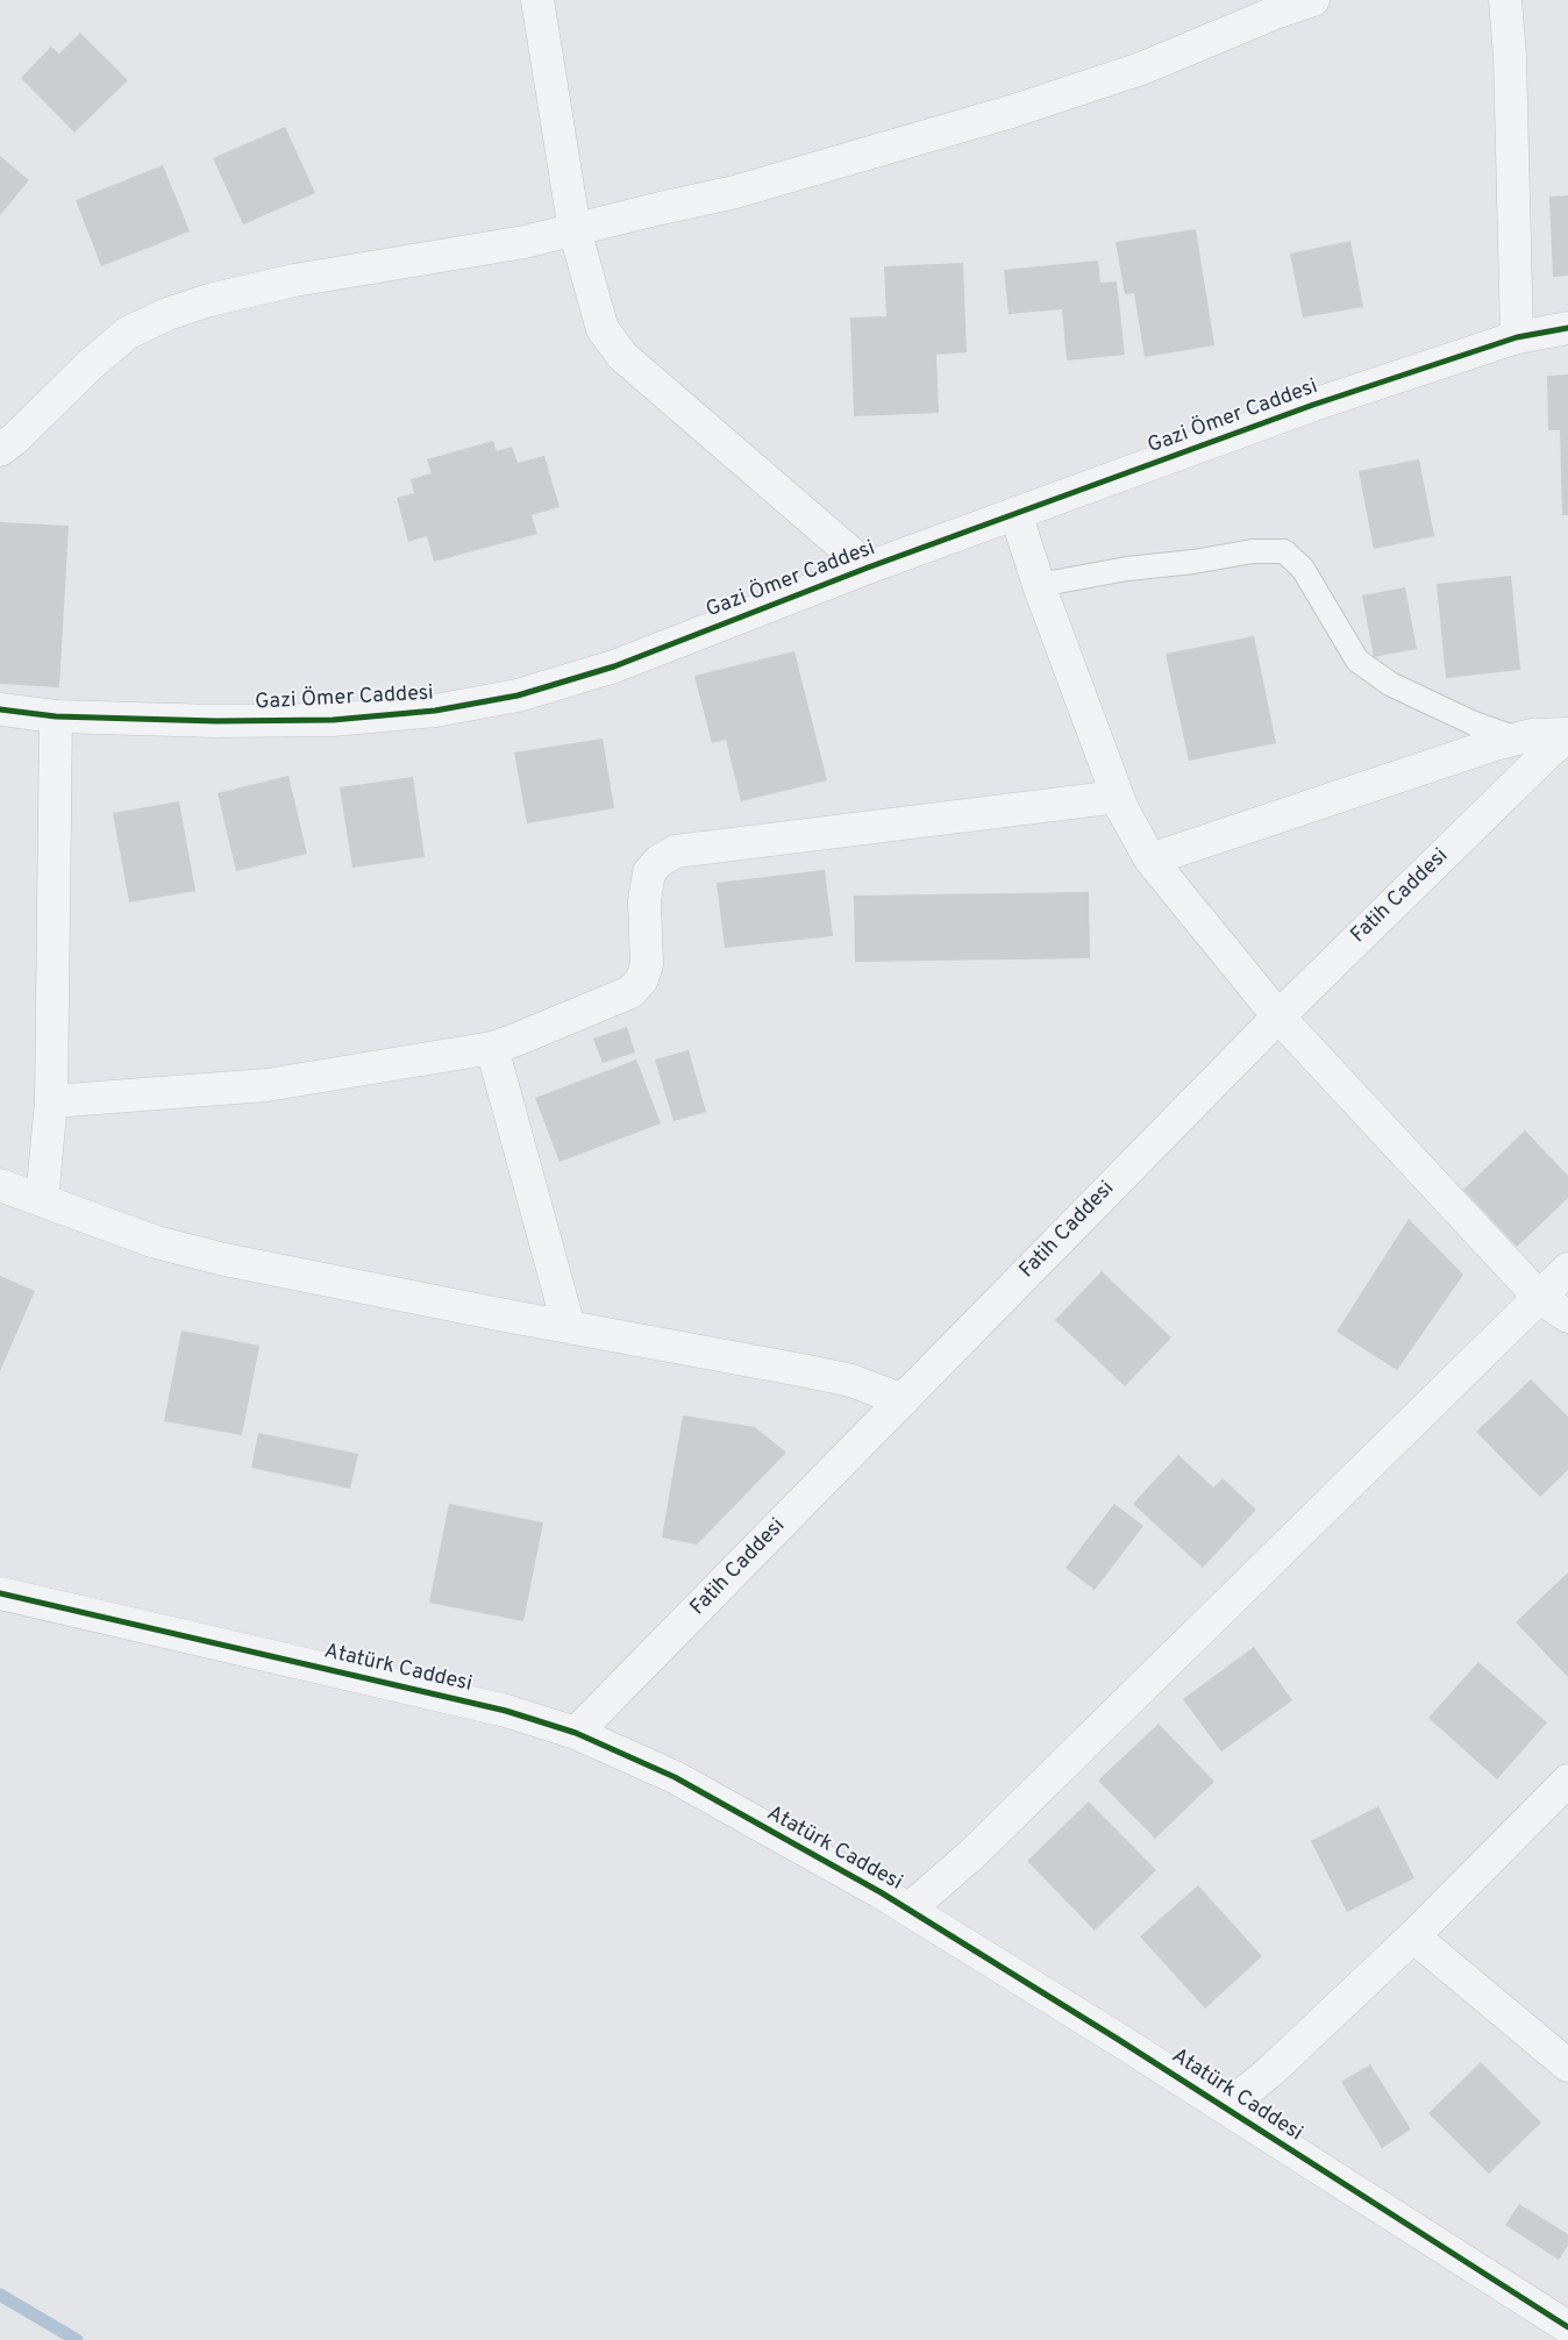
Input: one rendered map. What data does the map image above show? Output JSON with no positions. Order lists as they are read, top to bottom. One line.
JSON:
{"streets":{"street":["Gazi Ömer Caddesi","Fatih Caddesi","Atatürk Caddesi"]},"crossings":[["Fatih Caddesi","Atatürk Caddesi"]]}
